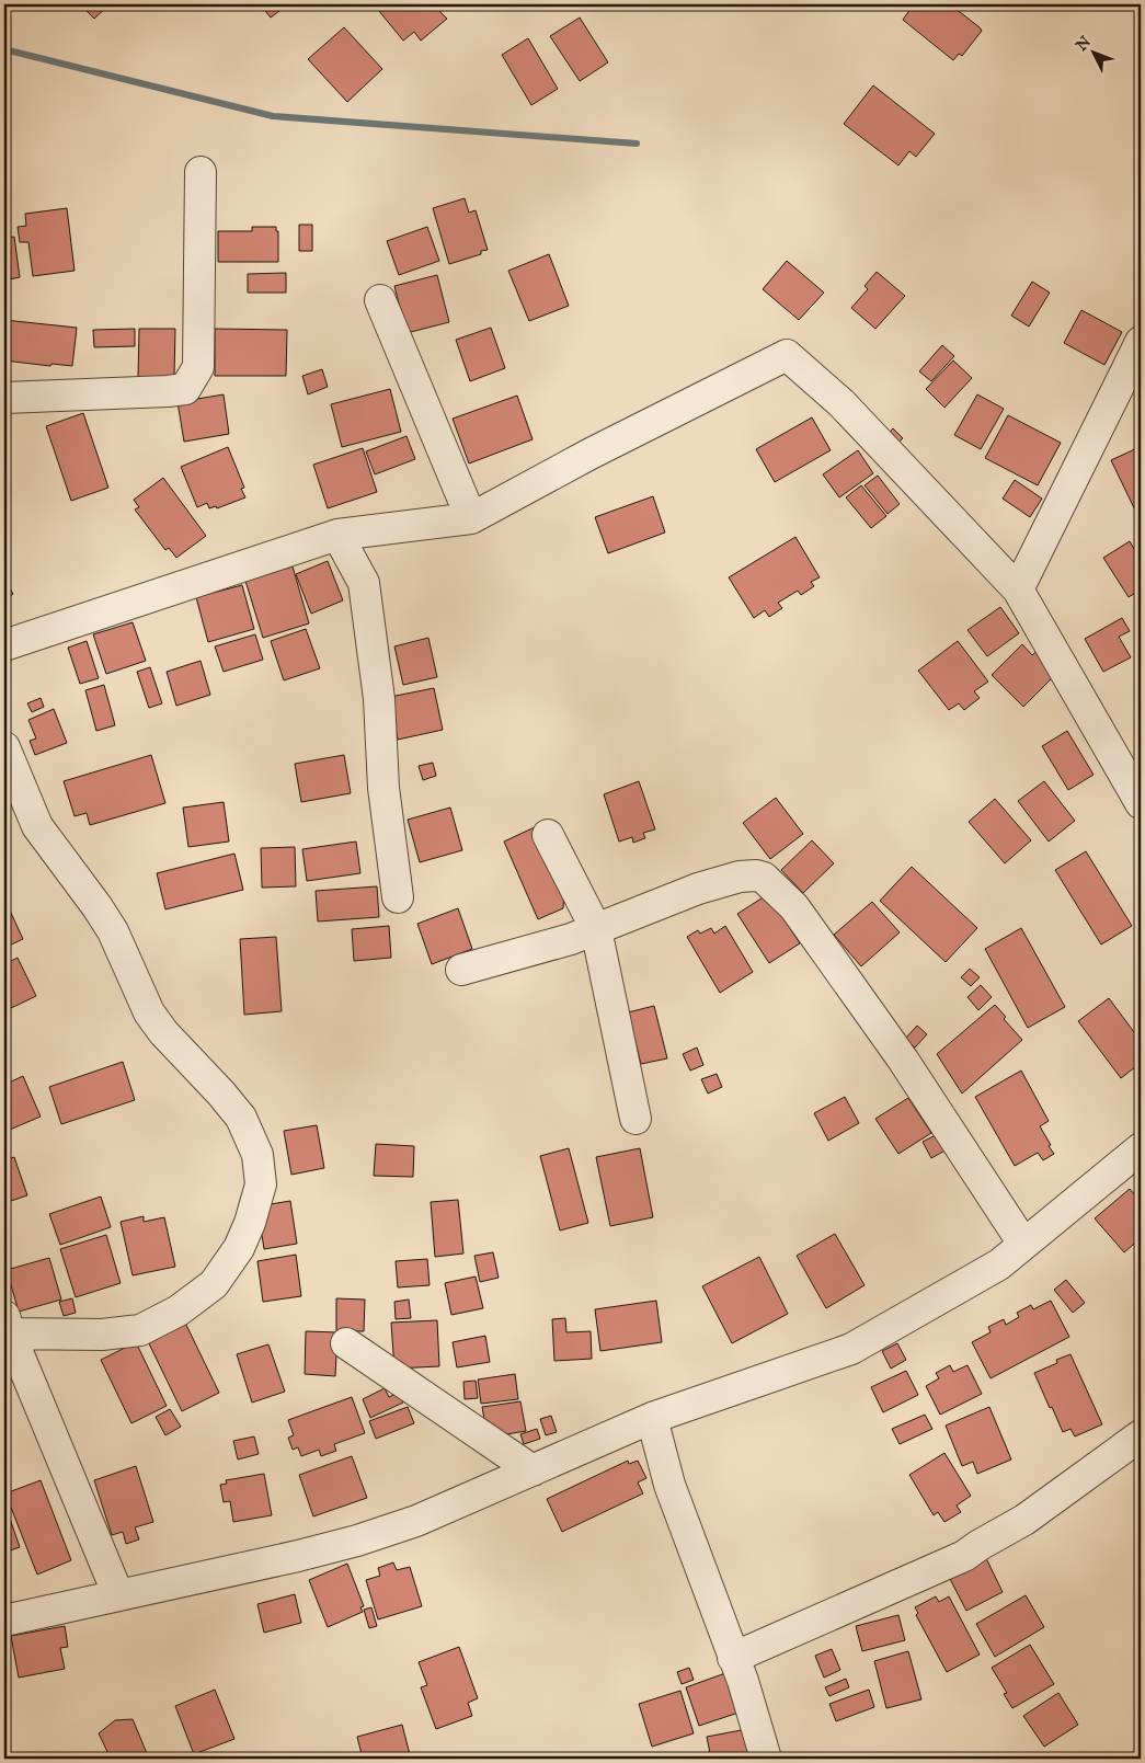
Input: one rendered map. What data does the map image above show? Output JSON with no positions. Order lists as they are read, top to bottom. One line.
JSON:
{"north":"top left"}
